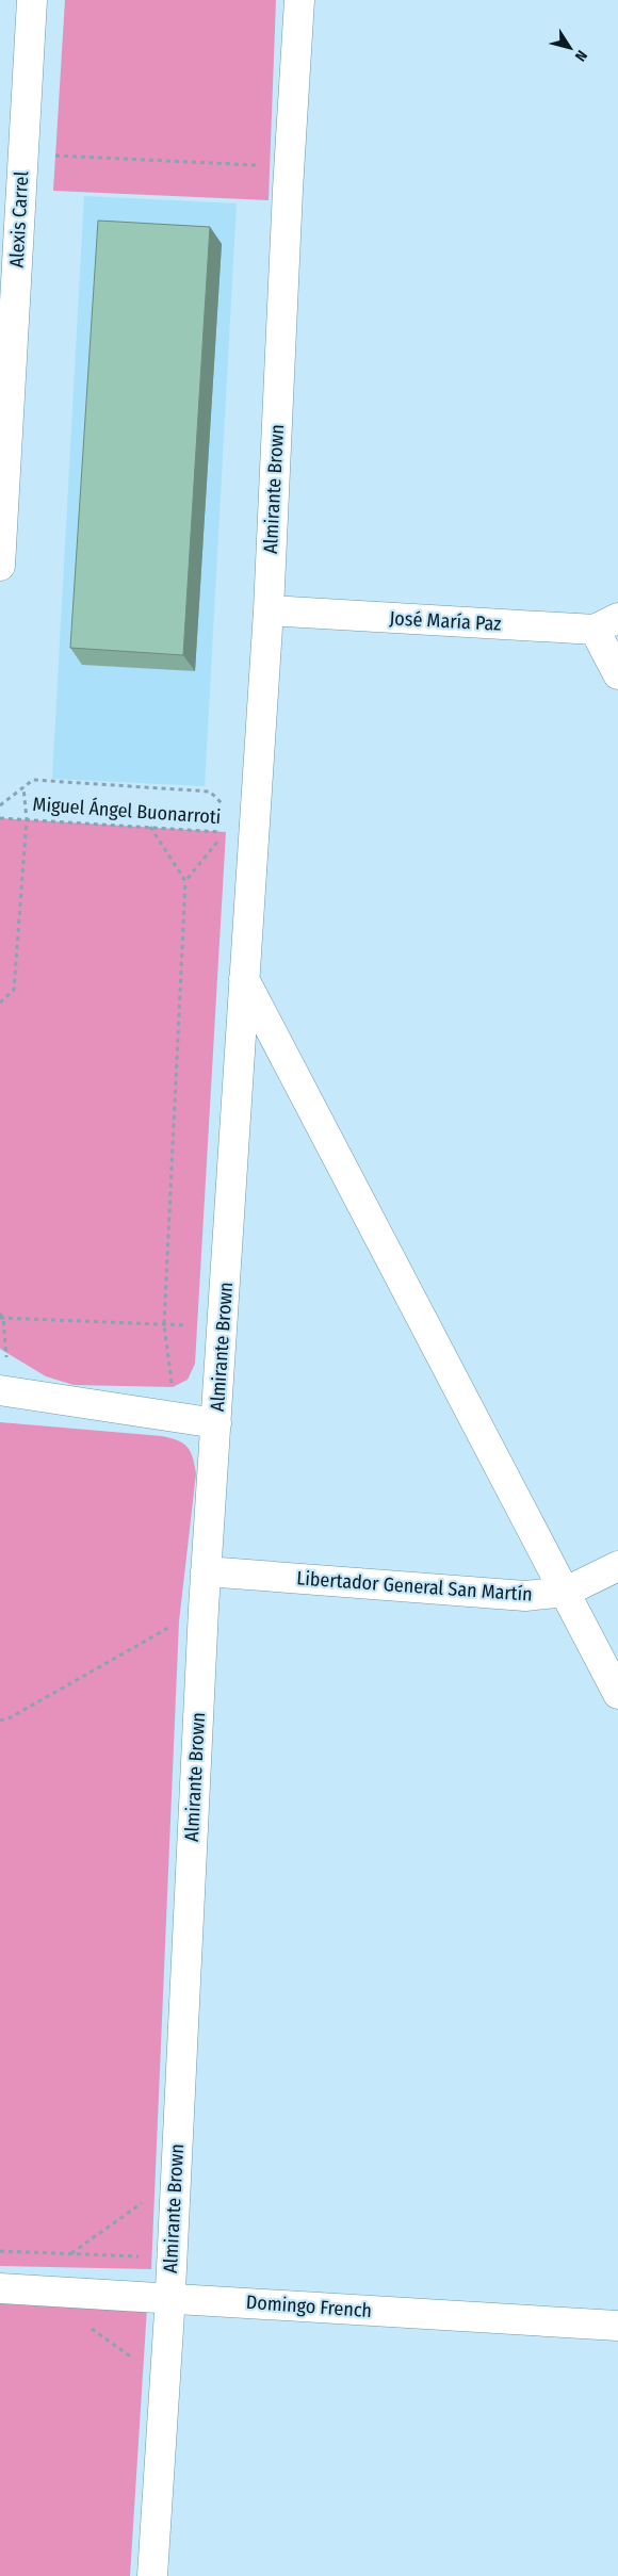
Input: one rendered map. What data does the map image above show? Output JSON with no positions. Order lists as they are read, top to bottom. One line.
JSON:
{"streets":{"street":["Alexis Carrel","Almirante Brown","José María Paz","Libertador General San Martín","Domingo French"],"path":["Miguel Ángel Buonarroti"]},"crossings":[["Almirante Brown","José María Paz"],["Almirante Brown","Miguel Ángel Buonarroti"],["Almirante Brown","Libertador General San Martín"],["Almirante Brown","Domingo French"]],"north":"bottom right"}
